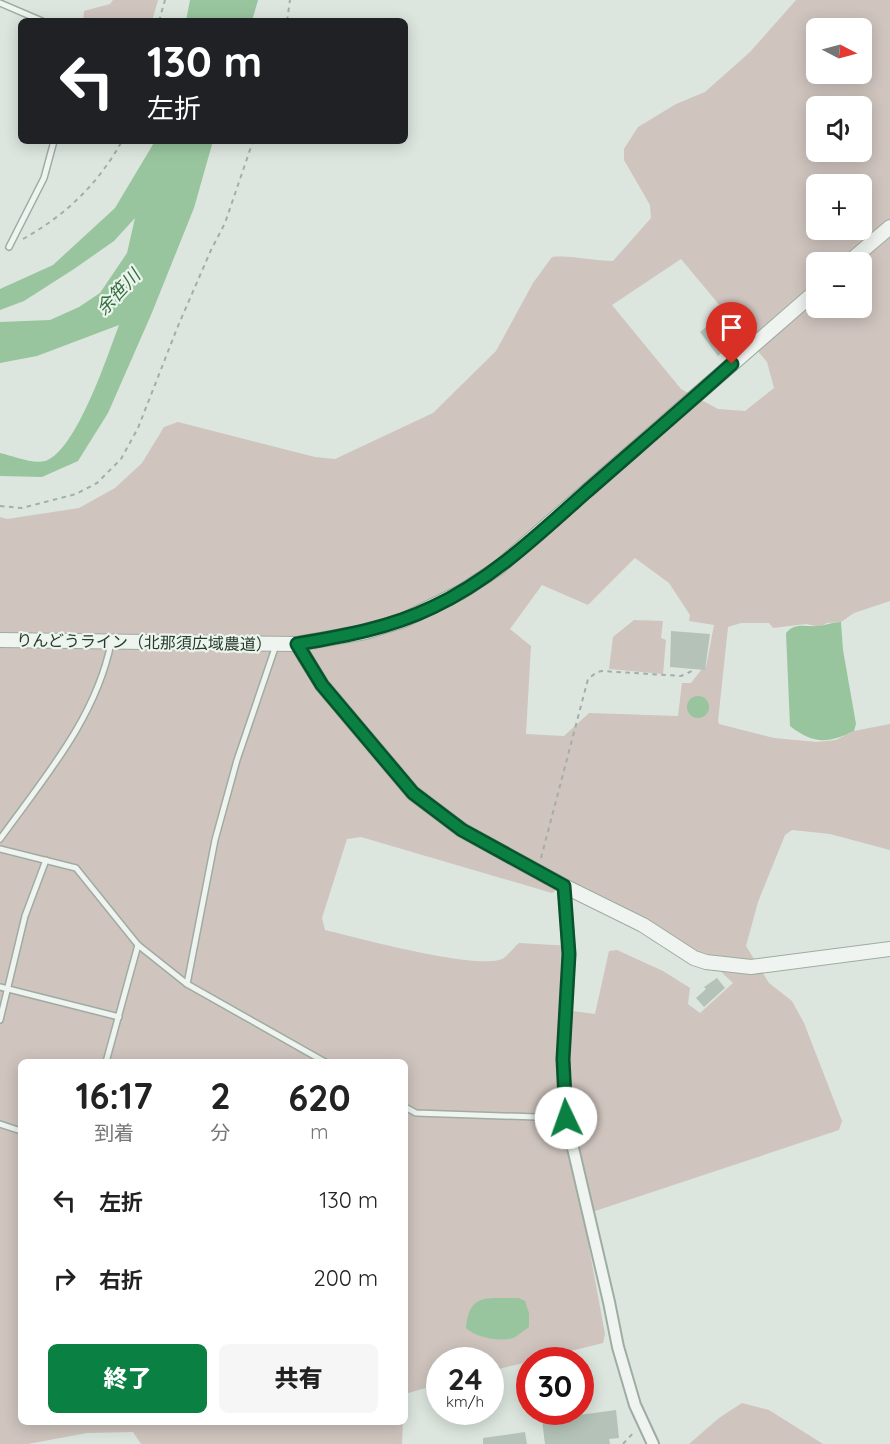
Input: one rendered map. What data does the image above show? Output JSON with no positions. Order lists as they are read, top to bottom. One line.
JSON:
{"streets":{"street":["りんどうライン（北那須広域農道）"]},"water":["余笹川"],"north":"right","page":{"map_buttons":["+","−"],"turn":["130 m","左折"],"eta":["16:17","到着","2","分","620","m"],"list":[{"name":"左折","value":"130 m"},{"name":"右折","value":"200 m"}],"buttons":["終了","共有"],"speed":"24 km/h","limit":"30"}}
